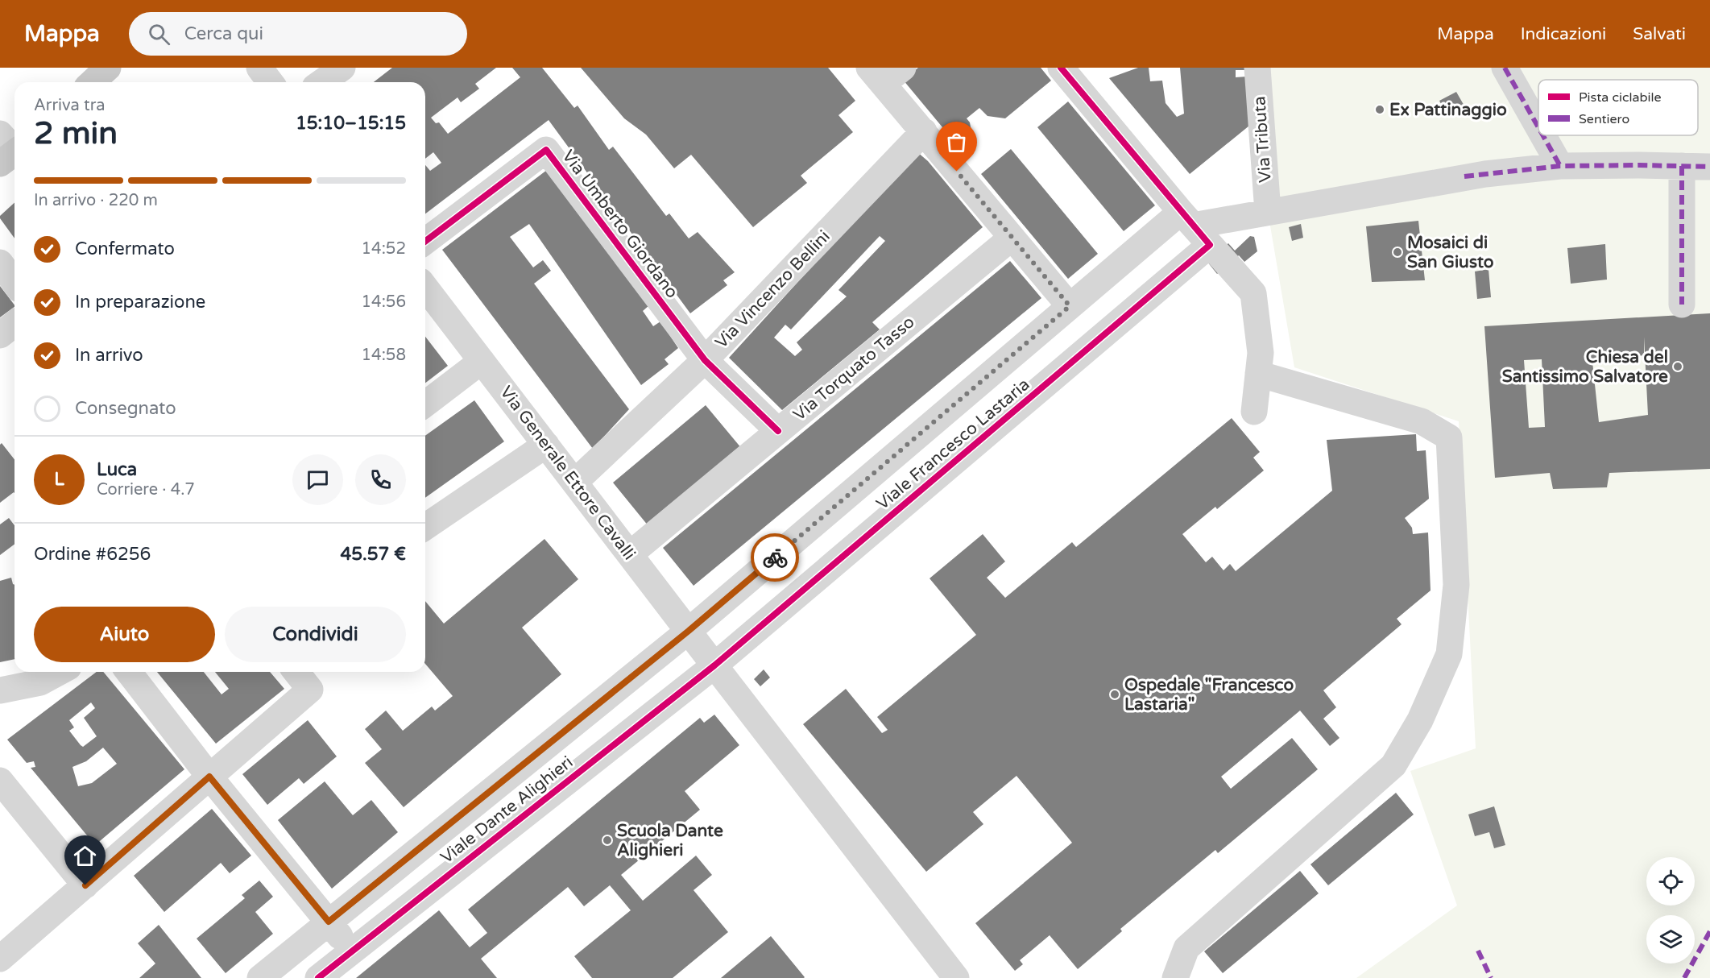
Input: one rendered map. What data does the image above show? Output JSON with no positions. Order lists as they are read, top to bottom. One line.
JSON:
{"streets":{"street":["Via Tributa","Via Umberto Giordano","Via Vincenzo Bellini","Via Torquato Tasso","Viale Francesco Lastaria","Via Generale Ettore Cavalli","Viale Dante Alighieri"]},"crossings":[["Via Umberto Giordano","Via Vincenzo Bellini"],["Via Umberto Giordano","Via Torquato Tasso"],["Via Vincenzo Bellini","Via Generale Ettore Cavalli"],["Via Torquato Tasso","Via Generale Ettore Cavalli"],["Viale Francesco Lastaria","Via Generale Ettore Cavalli"],["Viale Francesco Lastaria","Viale Dante Alighieri"],["Via Generale Ettore Cavalli","Viale Dante Alighieri"]],"places":["Ex Pattinaggio","Mosaici di San Giusto","Chiesa del Santissimo Salvatore","Ospedale \"Francesco Lastaria\"","Scuola Dante Alighieri"],"legend":["Pista ciclabile","Sentiero"],"page":{"header":"Mappa","search":"Cerca qui","nav":["Mappa","Indicazioni","Salvati"],"heading":["2 min","Arriva tra","15:10–15:15"],"panel":["Luca","Corriere · 4.7","Ordine #6256","45.57 €"],"bar":"In arrivo · 220 m","list":[["Confermato","14:52"],["In preparazione","14:56"],["In arrivo","14:58"],"Consegnato"],"round":"L","buttons":["Aiuto","Condividi"]}}
